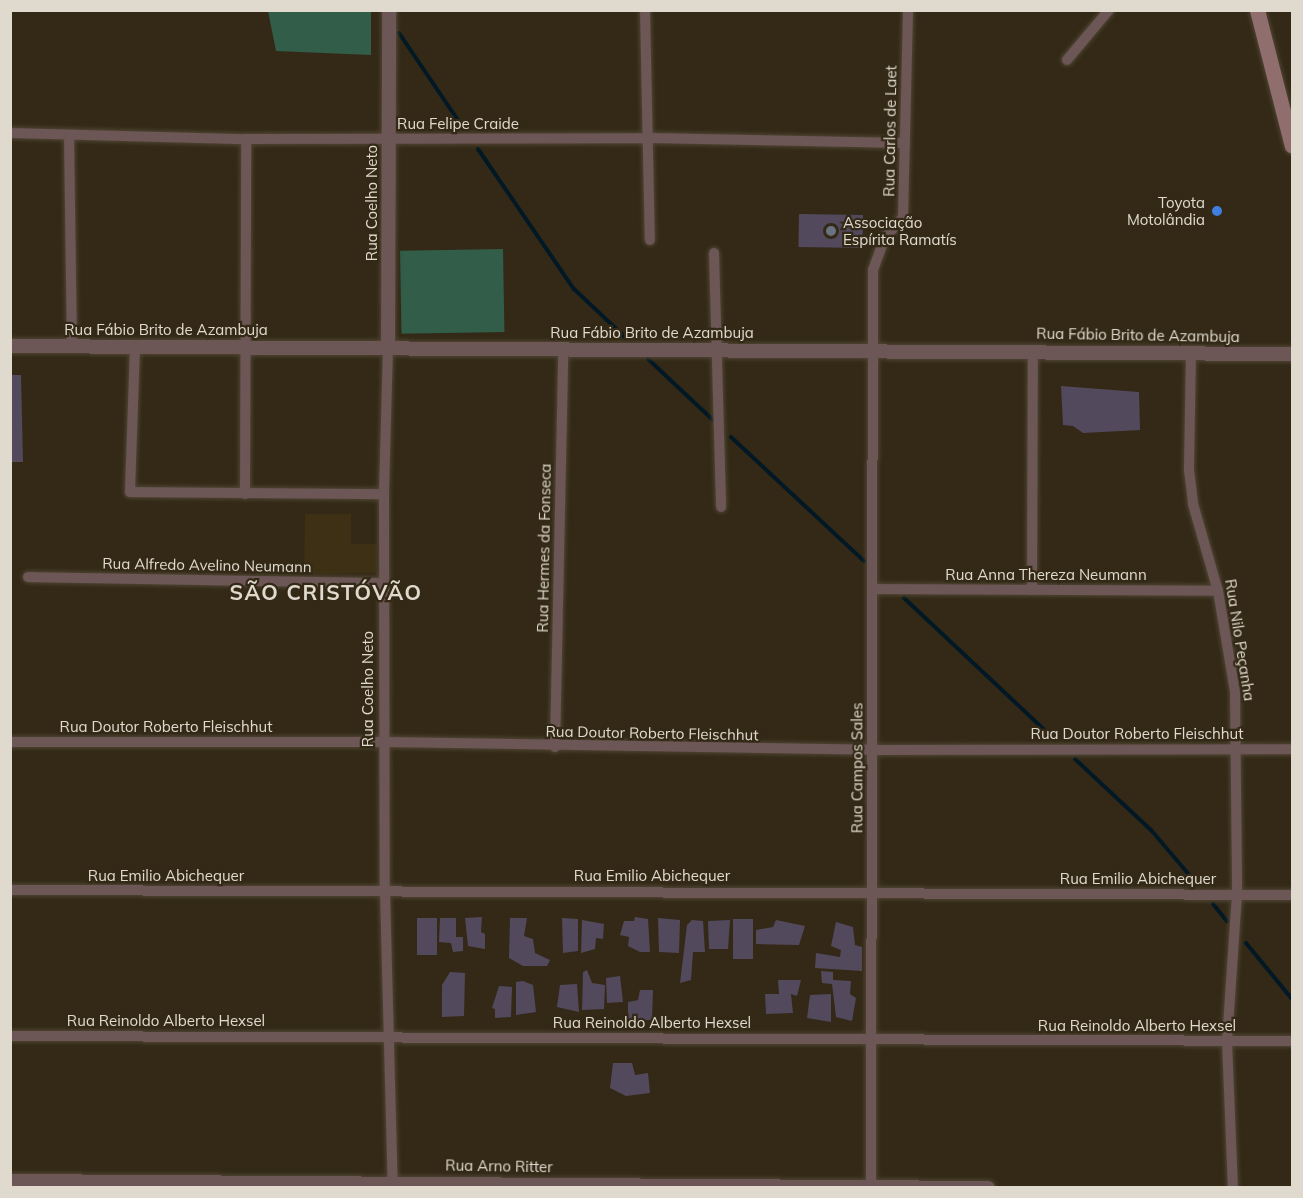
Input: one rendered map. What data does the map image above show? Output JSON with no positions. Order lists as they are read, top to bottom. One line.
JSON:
{"streets":{"street":["Rua Felipe Craide","Rua Carlos de Laet","Rua Coelho Neto","Rua Fábio Brito de Azambuja","Rua Hermes da Fonseca","Rua Alfredo Avelino Neumann","Rua Anna Thereza Neumann","Rua Nilo Peçanha","Rua Doutor Roberto Fleischhut","Rua Campos Sales","Rua Emilio Abichequer","Rua Reinoldo Alberto Hexsel","Rua Arno Ritter"]},"crossings":[["Rua Felipe Craide","Rua Carlos de Laet"],["Rua Felipe Craide","Rua Coelho Neto"],["Rua Carlos de Laet","Rua Fábio Brito de Azambuja"],["Rua Carlos de Laet","Rua Campos Sales"],["Rua Coelho Neto","Rua Fábio Brito de Azambuja"],["Rua Coelho Neto","Rua Alfredo Avelino Neumann"],["Rua Coelho Neto","Rua Doutor Roberto Fleischhut"],["Rua Coelho Neto","Rua Emilio Abichequer"],["Rua Coelho Neto","Rua Reinoldo Alberto Hexsel"],["Rua Coelho Neto","Rua Arno Ritter"],["Rua Fábio Brito de Azambuja","Rua Hermes da Fonseca"],["Rua Fábio Brito de Azambuja","Rua Nilo Peçanha"],["Rua Fábio Brito de Azambuja","Rua Campos Sales"],["Rua Hermes da Fonseca","Rua Doutor Roberto Fleischhut"],["Rua Anna Thereza Neumann","Rua Nilo Peçanha"],["Rua Anna Thereza Neumann","Rua Campos Sales"],["Rua Nilo Peçanha","Rua Doutor Roberto Fleischhut"],["Rua Nilo Peçanha","Rua Emilio Abichequer"],["Rua Nilo Peçanha","Rua Reinoldo Alberto Hexsel"],["Rua Doutor Roberto Fleischhut","Rua Campos Sales"],["Rua Campos Sales","Rua Emilio Abichequer"],["Rua Campos Sales","Rua Reinoldo Alberto Hexsel"],["Rua Campos Sales","Rua Arno Ritter"]],"districts":["SÃO CRISTÓVÃO"],"places":["Toyota Motolândia","Associação Espírita Ramatís"]}
